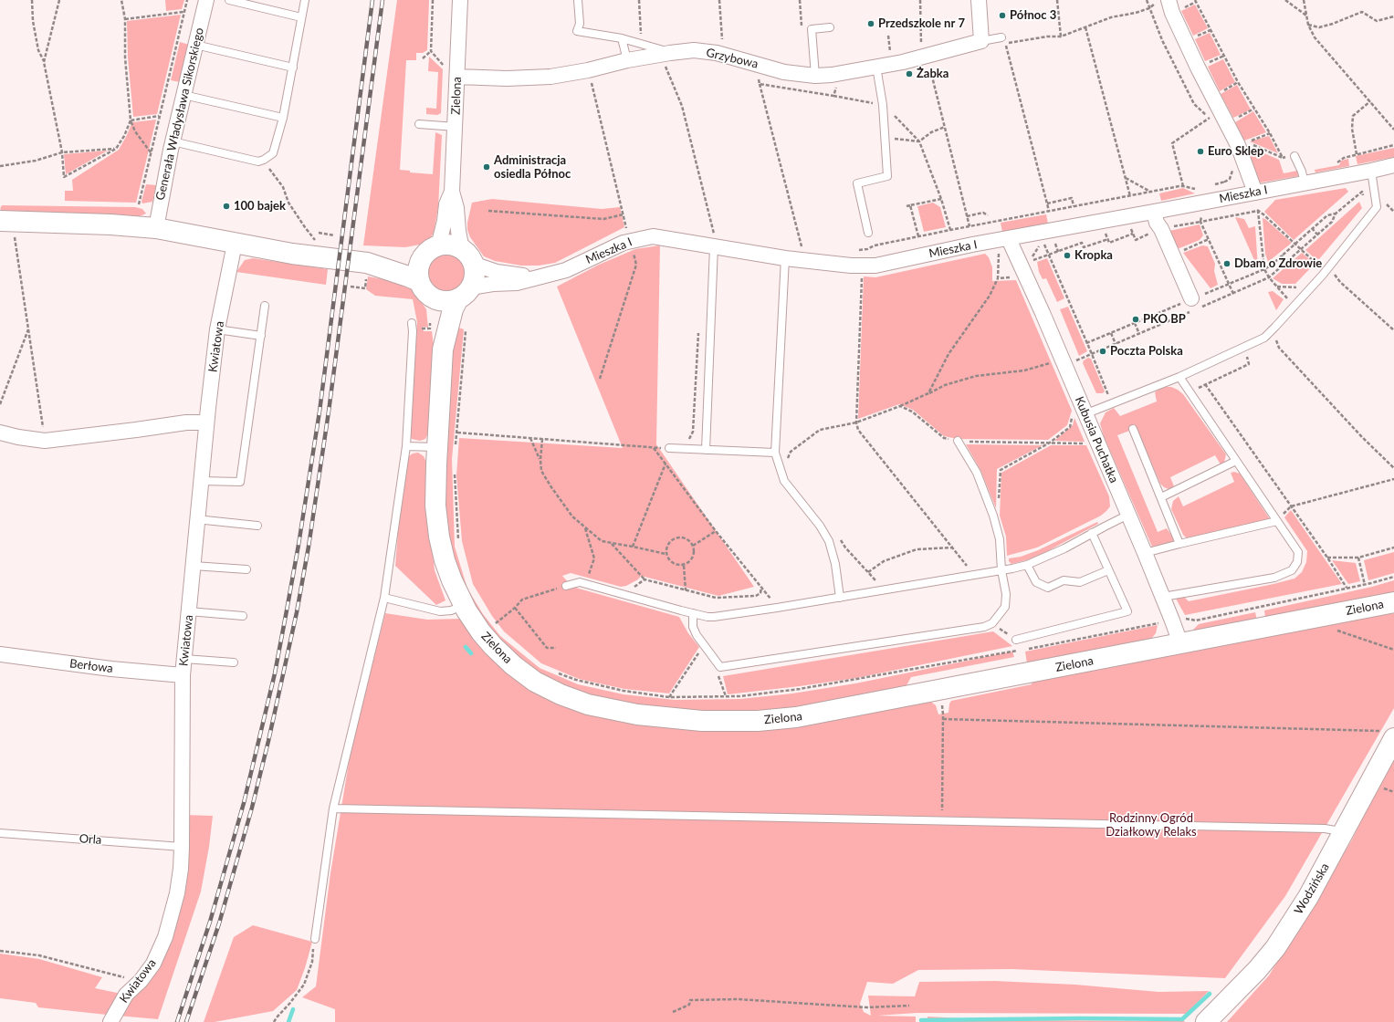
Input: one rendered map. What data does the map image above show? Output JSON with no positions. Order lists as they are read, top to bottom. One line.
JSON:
{"streets":{"main road":["Zielona","Wodzińska"],"street":["Grzybowa","Generała Władysława Sikorskiego","Mieszka I","Kwiatowa","Kubusia Puchatka","Berłowa"],"lane":["Orla"]},"crossings":[["Grzybowa","Zielona"],["Zielona","Mieszka I"],["Zielona","Kubusia Puchatka"],["Mieszka I","Kubusia Puchatka"],["Kwiatowa","Berłowa"],["Kwiatowa","Orla"]],"parks":["Rodzinny Ogród Działkowy Relaks"],"places":["Północ 3","Przedszkole nr 7","Żabka","Euro Sklep","Administracja osiedla Północ","100 bajek","Kropka","Dbam o Zdrowie","PKO BP","Poczta Polska"]}
